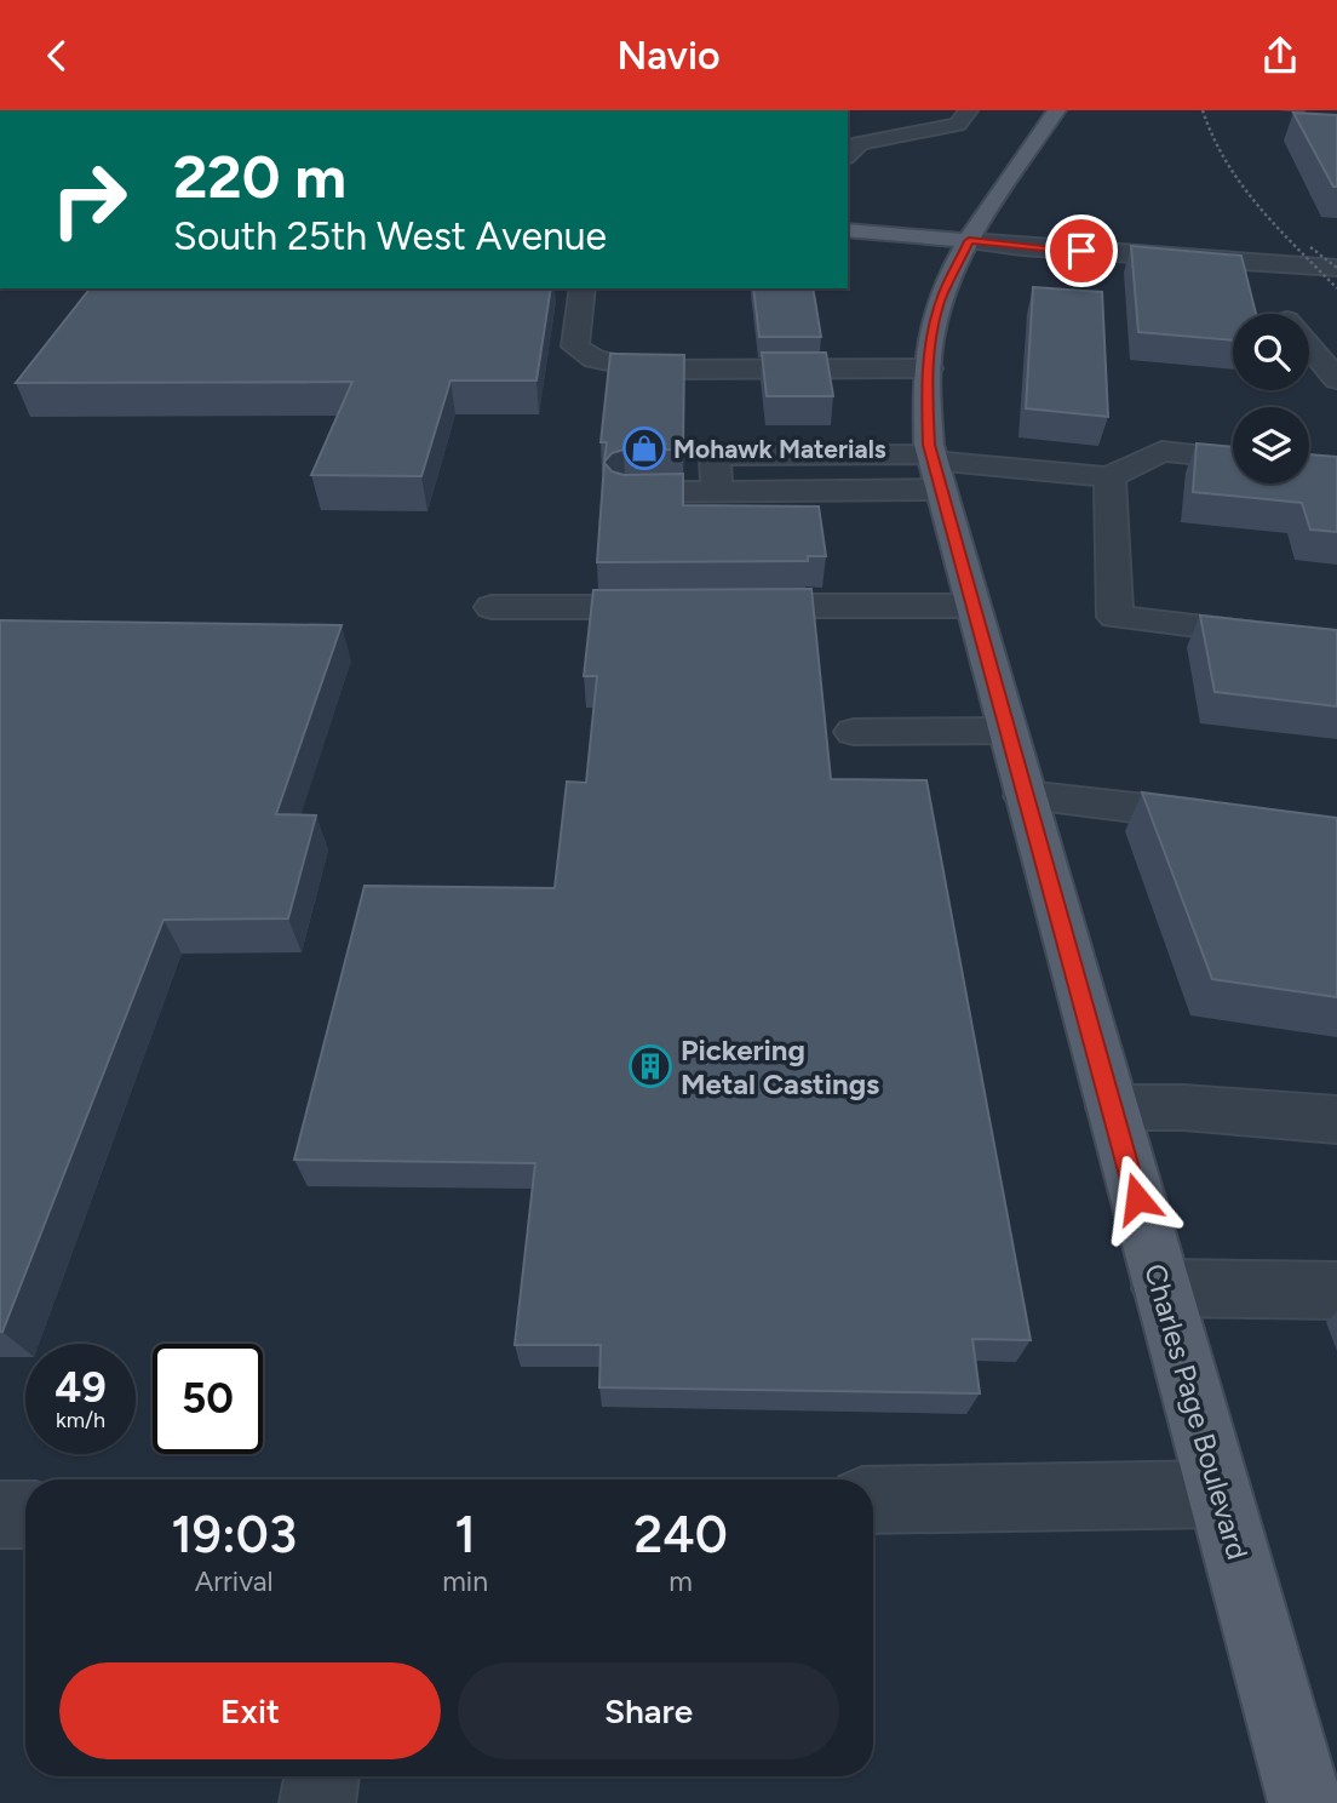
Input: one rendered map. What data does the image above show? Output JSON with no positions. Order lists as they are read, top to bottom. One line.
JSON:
{"streets":{"main road":["Charles Page Boulevard"]},"places":{"shop":["Mohawk Materials"],"building":["Pickering Metal Castings"]},"page":{"header":"Navio","turn":["220 m","South 25th West Avenue"],"speed":"49 km/h","limit":"50","eta":["19:03","Arrival","1","min","240","m"],"buttons":["Exit","Share"]}}
